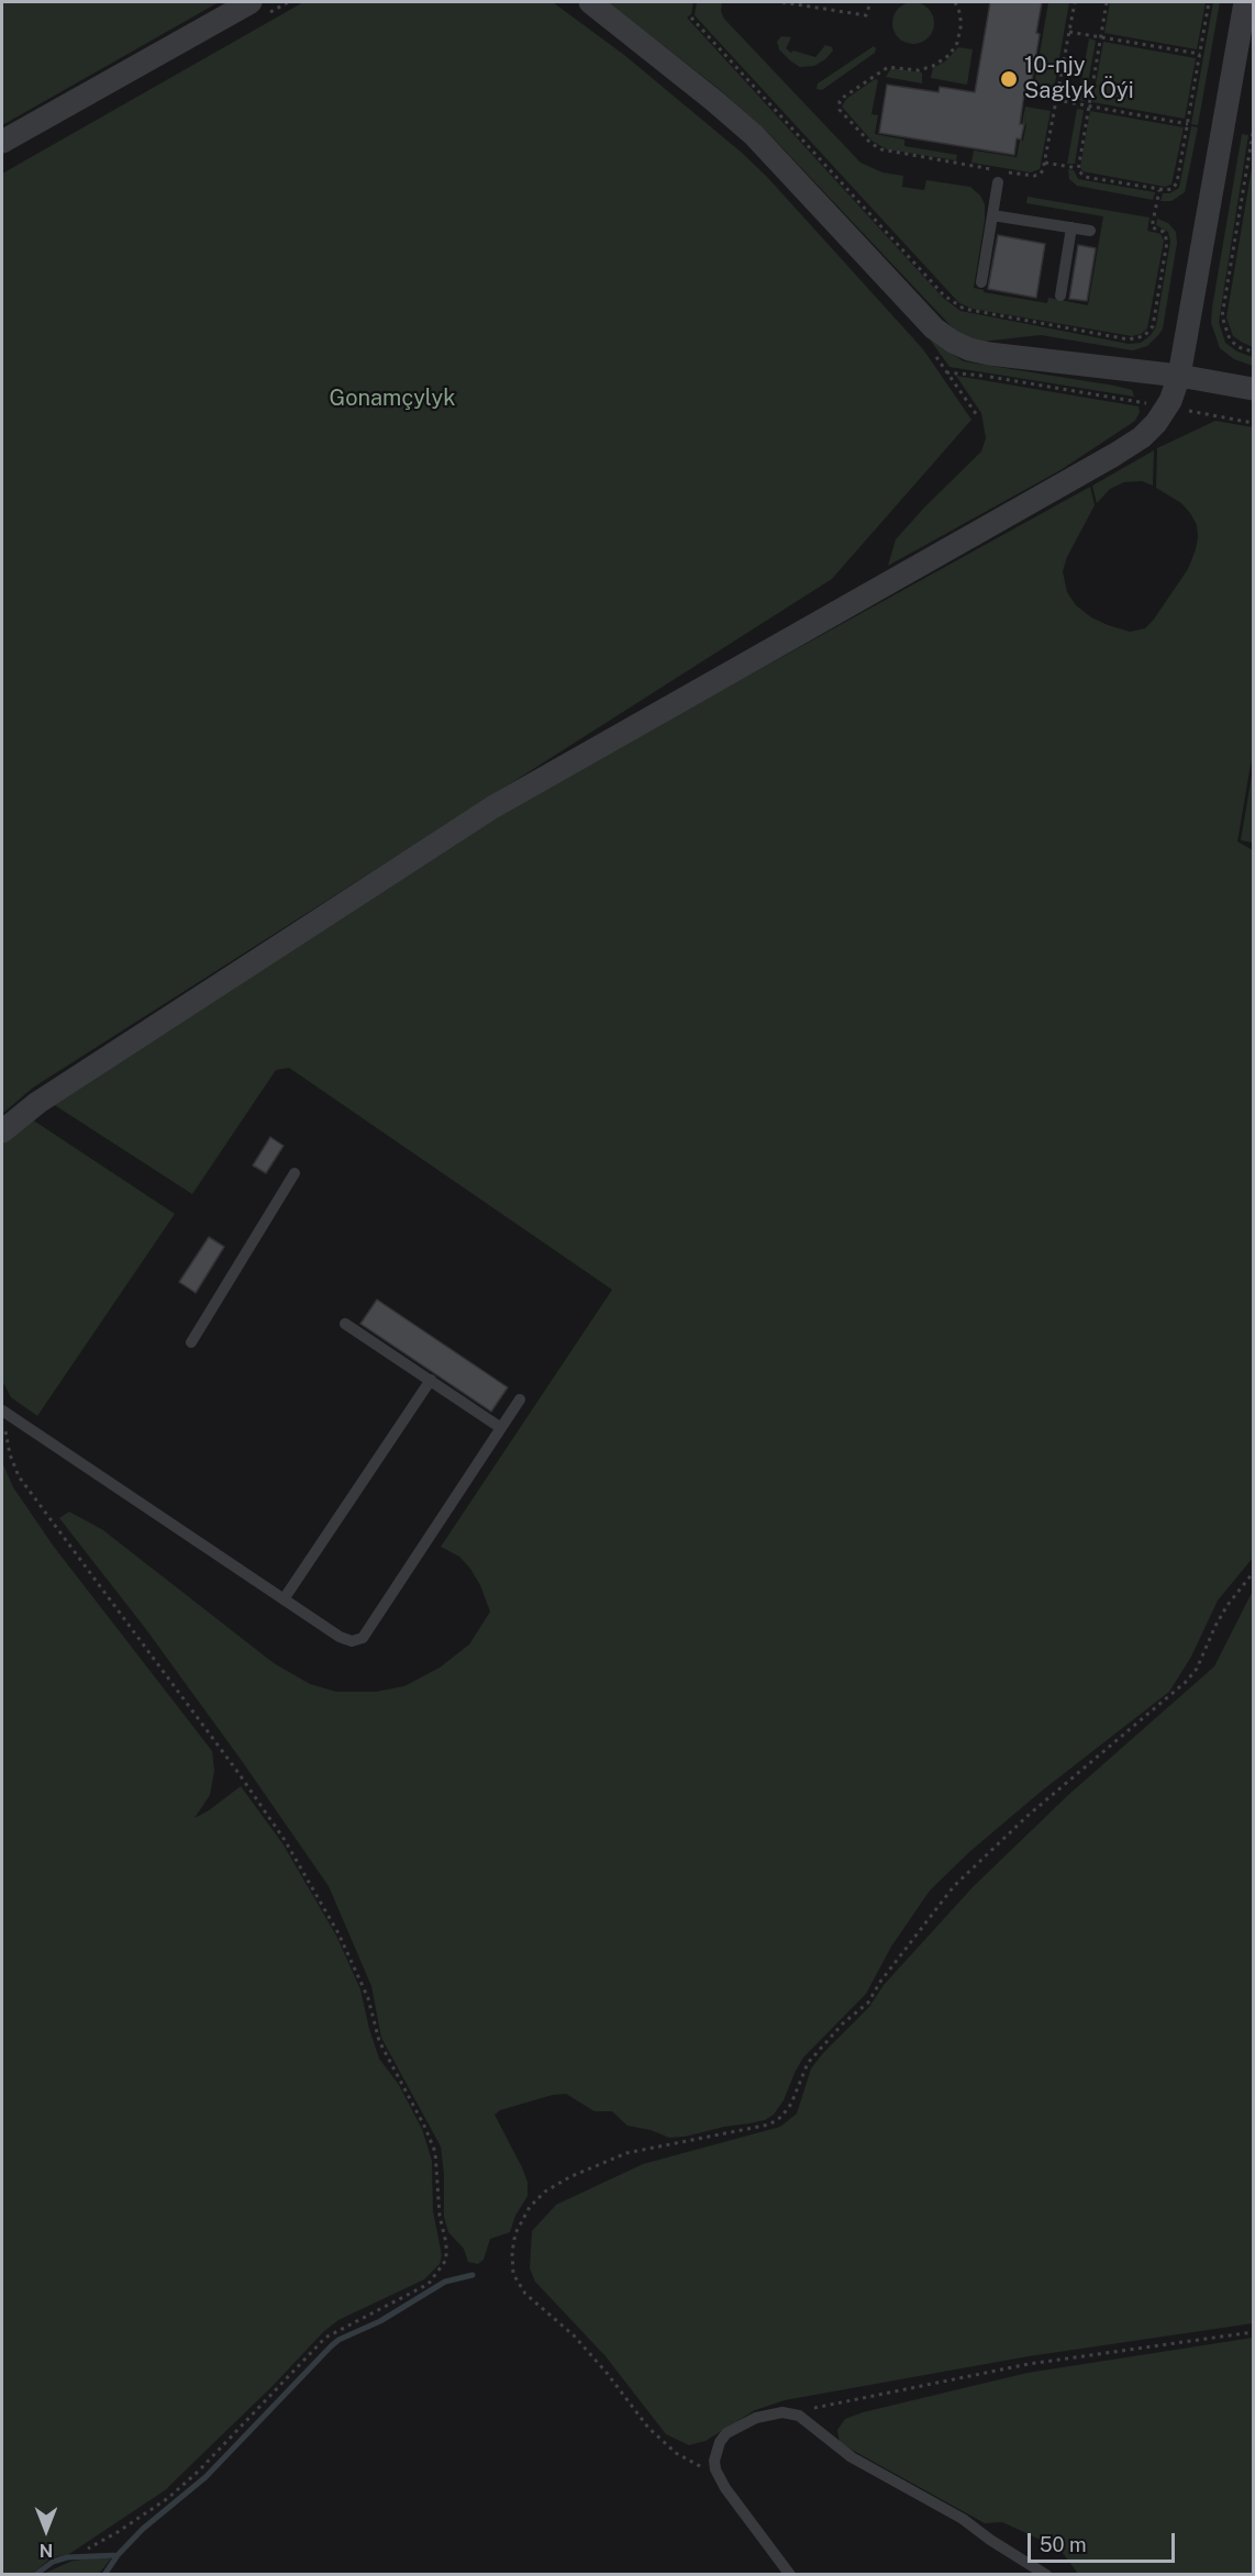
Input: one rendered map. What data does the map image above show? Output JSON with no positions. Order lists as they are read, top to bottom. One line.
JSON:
{"parks":["Gonamçylyk"],"places":["10-njy Saglyk Öýi"],"scale_bar":"50 m","north":"bottom"}
